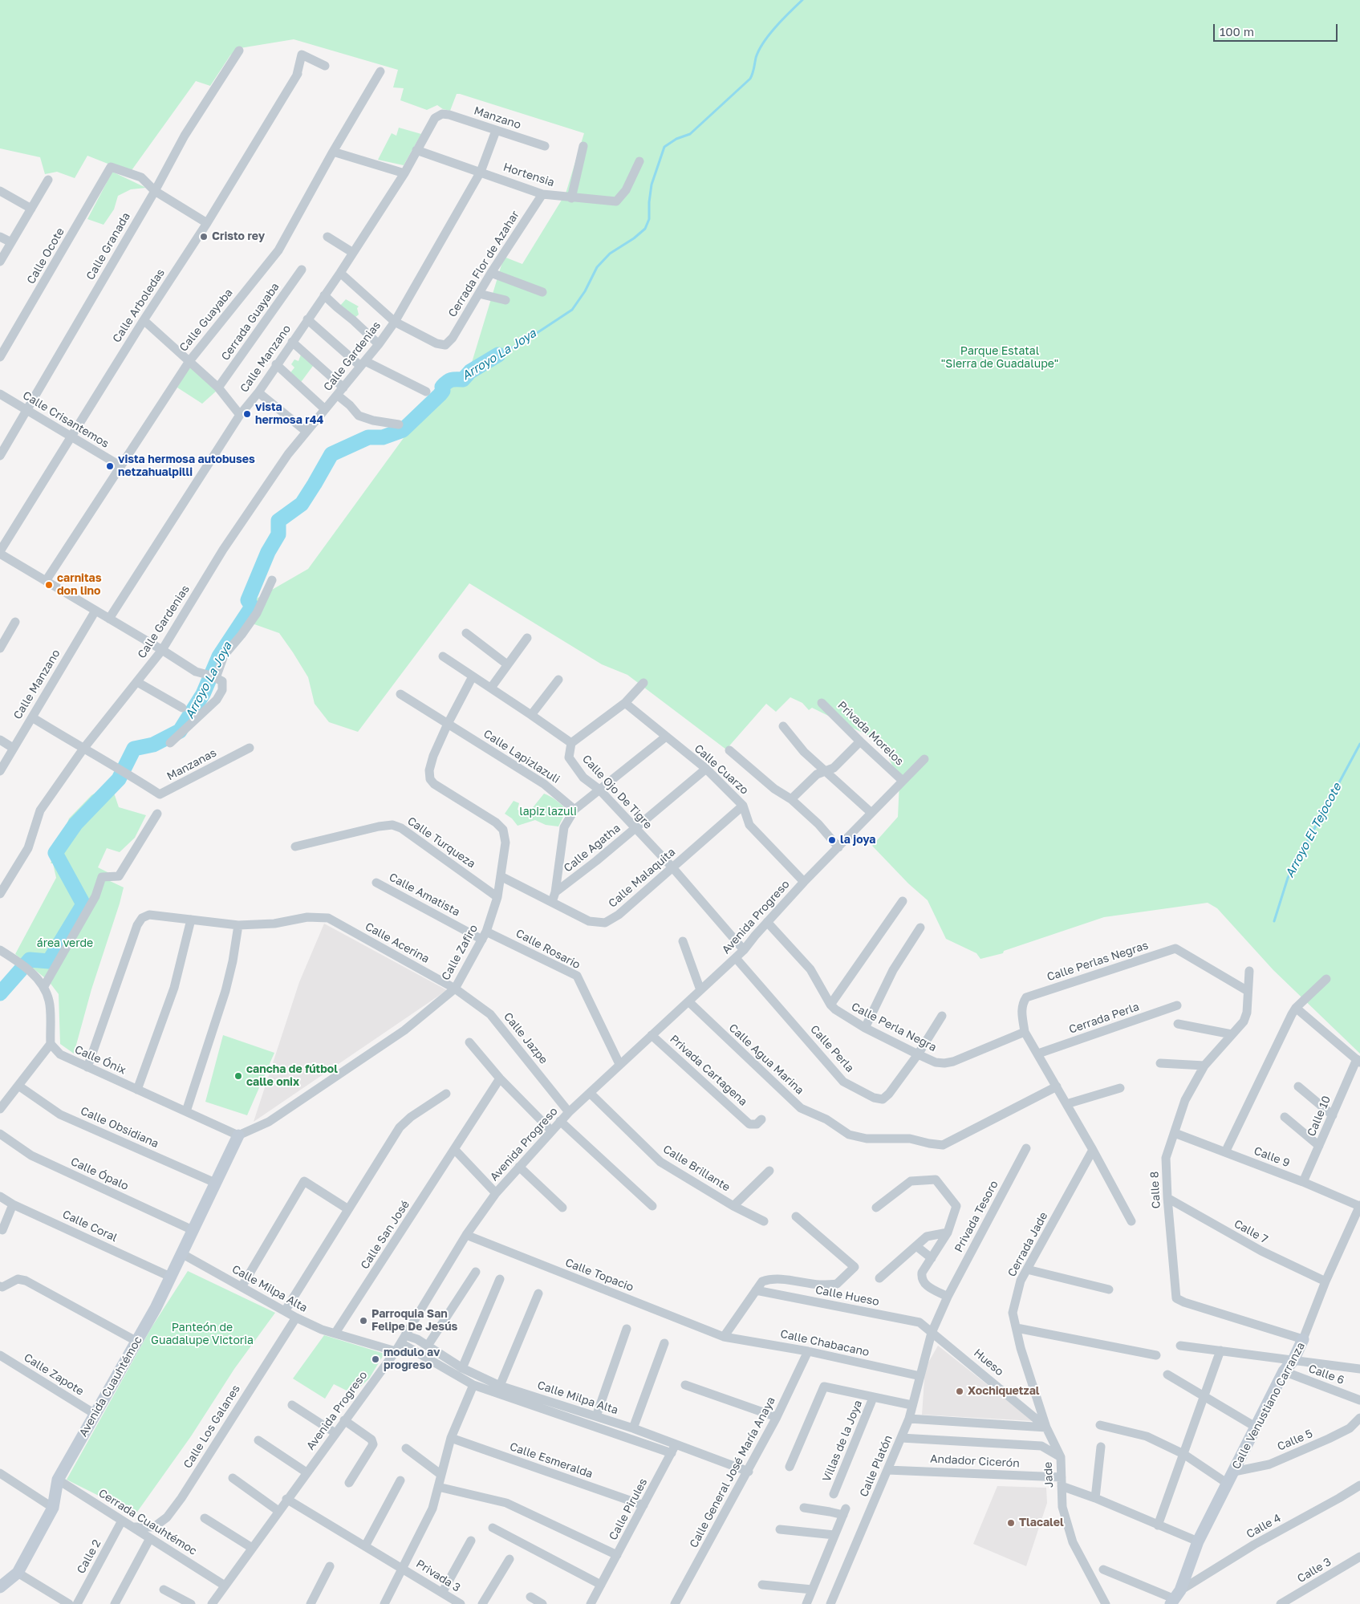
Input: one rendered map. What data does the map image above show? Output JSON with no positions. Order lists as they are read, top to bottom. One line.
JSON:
{"streets":{"main road":["Avenida Cuauhtémoc","Calle Venustiano Carranza"],"street":["Manzano","Hortensia","Calle Granada","Calle Ocote","Cerrada Flor de Azahar","Calle Arboledas","Calle Guayaba","Cerrada Guayaba","Calle Gardenias","Calle Manzano","Calle Crisantemos","Privada Morelos","Calle Lapizlazuli","Manzanas","Calle Cuarzo","Calle Ojo De Tigre","Calle Turqueza","Calle Agatha","Calle Malaquita","Calle Amatista","Avenida Progreso","Calle Acerina","Calle Rosario","Calle Zafiro","Calle Perlas Negras","Cerrada Perla","Calle Perla Negra","Calle Jazpe","Calle Perla","Calle Agua Marina","Calle Ónix","Privada Cartagena","Calle 10","Calle Obsidiana","Calle 9","Calle Brillante","Calle Ópalo","Calle 8","Privada Tesoro","Calle Coral","Calle 7","Calle San José","Cerrada Jade","Calle Topacio","Calle Milpa Alta","Calle Hueso","Calle Chabacano","Hueso","Calle Zapote","Calle 6","Calle Los Galanes","Calle 5","Villas de la Joya","Calle Esmeralda","Andador Cicerón","Calle Platón","Calle General José María Anaya","Jade","Calle Pirules","Cerrada Cuauhtémoc","Calle 4","Calle 2","Calle 3","Privada 3"]},"crossings":[["Manzano","Calle Gardenias"],["Manzano","Calle Manzano"],["Hortensia","Cerrada Flor de Azahar"],["Hortensia","Calle Gardenias"],["Hortensia","Calle Manzano"],["Calle Granada","Calle Ocote"],["Calle Granada","Calle Crisantemos"],["Cerrada Flor de Azahar","Calle Gardenias"],["Calle Arboledas","Calle Crisantemos"],["Calle Guayaba","Calle Crisantemos"],["Calle Gardenias","Manzanas"],["Privada Morelos","Avenida Progreso"],["Calle Lapizlazuli","Calle Zafiro"],["Calle Cuarzo","Calle Agatha"],["Calle Cuarzo","Calle Malaquita"],["Calle Cuarzo","Avenida Progreso"],["Calle Ojo De Tigre","Calle Agatha"],["Calle Ojo De Tigre","Calle Malaquita"],["Calle Ojo De Tigre","Avenida Progreso"],["Calle Turqueza","Calle Zafiro"],["Calle Malaquita","Calle Zafiro"],["Calle Amatista","Calle Rosario"],["Calle Amatista","Calle Zafiro"],["Avenida Progreso","Calle Rosario"],["Avenida Progreso","Calle Perla Negra"],["Avenida Progreso","Calle Jazpe"],["Avenida Progreso","Calle Perla"],["Avenida Progreso","Calle Agua Marina"],["Avenida Progreso","Privada Cartagena"],["Avenida Progreso","Calle Brillante"],["Avenida Progreso","Calle Topacio"],["Avenida Progreso","Calle Milpa Alta"],["Avenida Progreso","Cerrada Cuauhtémoc"],["Avenida Progreso","Privada 3"],["Calle Acerina","Calle Zafiro"],["Calle Acerina","Calle Jazpe"],["Calle Rosario","Calle Zafiro"],["Calle Zafiro","Calle Jazpe"],["Calle Zafiro","Calle Ónix"],["Calle Zafiro","Avenida Cuauhtémoc"],["Calle Perlas Negras","Calle Perla Negra"],["Calle Perlas Negras","Calle 8"],["Calle Perla Negra","Calle Perla"],["Calle Ónix","Avenida Cuauhtémoc"],["Calle 10","Calle 9"],["Calle Obsidiana","Avenida Cuauhtémoc"],["Calle 9","Calle 8"],["Calle 9","Calle Venustiano Carranza"],["Calle Ópalo","Avenida Cuauhtémoc"],["Calle 8","Calle 7"],["Calle 8","Calle Venustiano Carranza"],["Privada Tesoro","Calle Hueso"],["Privada Tesoro","Hueso"],["Privada Tesoro","Calle Platón"],["Calle Coral","Avenida Cuauhtémoc"],["Calle 7","Calle Venustiano Carranza"],["Calle San José","Calle Milpa Alta"],["Cerrada Jade","Hueso"],["Cerrada Jade","Jade"],["Calle Topacio","Calle Chabacano"],["Calle Milpa Alta","Avenida Cuauhtémoc"],["Calle Milpa Alta","Calle Los Galanes"],["Calle Milpa Alta","Calle General José María Anaya"],["Calle Milpa Alta","Calle Pirules"],["Calle Hueso","Hueso"],["Calle Hueso","Calle Platón"],["Calle Chabacano","Calle Platón"],["Calle Chabacano","Calle General José María Anaya"],["Hueso","Calle Platón"],["Hueso","Jade"],["Calle Zapote","Avenida Cuauhtémoc"],["Calle 6","Calle Venustiano Carranza"],["Avenida Cuauhtémoc","Cerrada Cuauhtémoc"],["Calle Venustiano Carranza","Calle 5"],["Calle Venustiano Carranza","Andador Cicerón"],["Calle Venustiano Carranza","Calle 4"],["Calle Los Galanes","Cerrada Cuauhtémoc"],["Villas de la Joya","Calle Platón"],["Calle Esmeralda","Calle Pirules"],["Andador Cicerón","Calle Platón"],["Andador Cicerón","Jade"],["Cerrada Cuauhtémoc","Calle 2"]],"water":["Arroyo La Joya","Arroyo El Tejocote"],"parks":["Parque Estatal \"Sierra de Guadalupe\"","lapiz lazuli","área verde","Panteón de Guadalupe Victoria"],"places":["Cristo rey","vista hermosa r44","vista hermosa autobuses netzahualpilli","carnitas don lino","la joya","cancha de fútbol calle onix","Parroquia San Felipe De Jesús","modulo av progreso","Xochiquetzal","Tlacalel"],"scale_bar":"100 m"}
